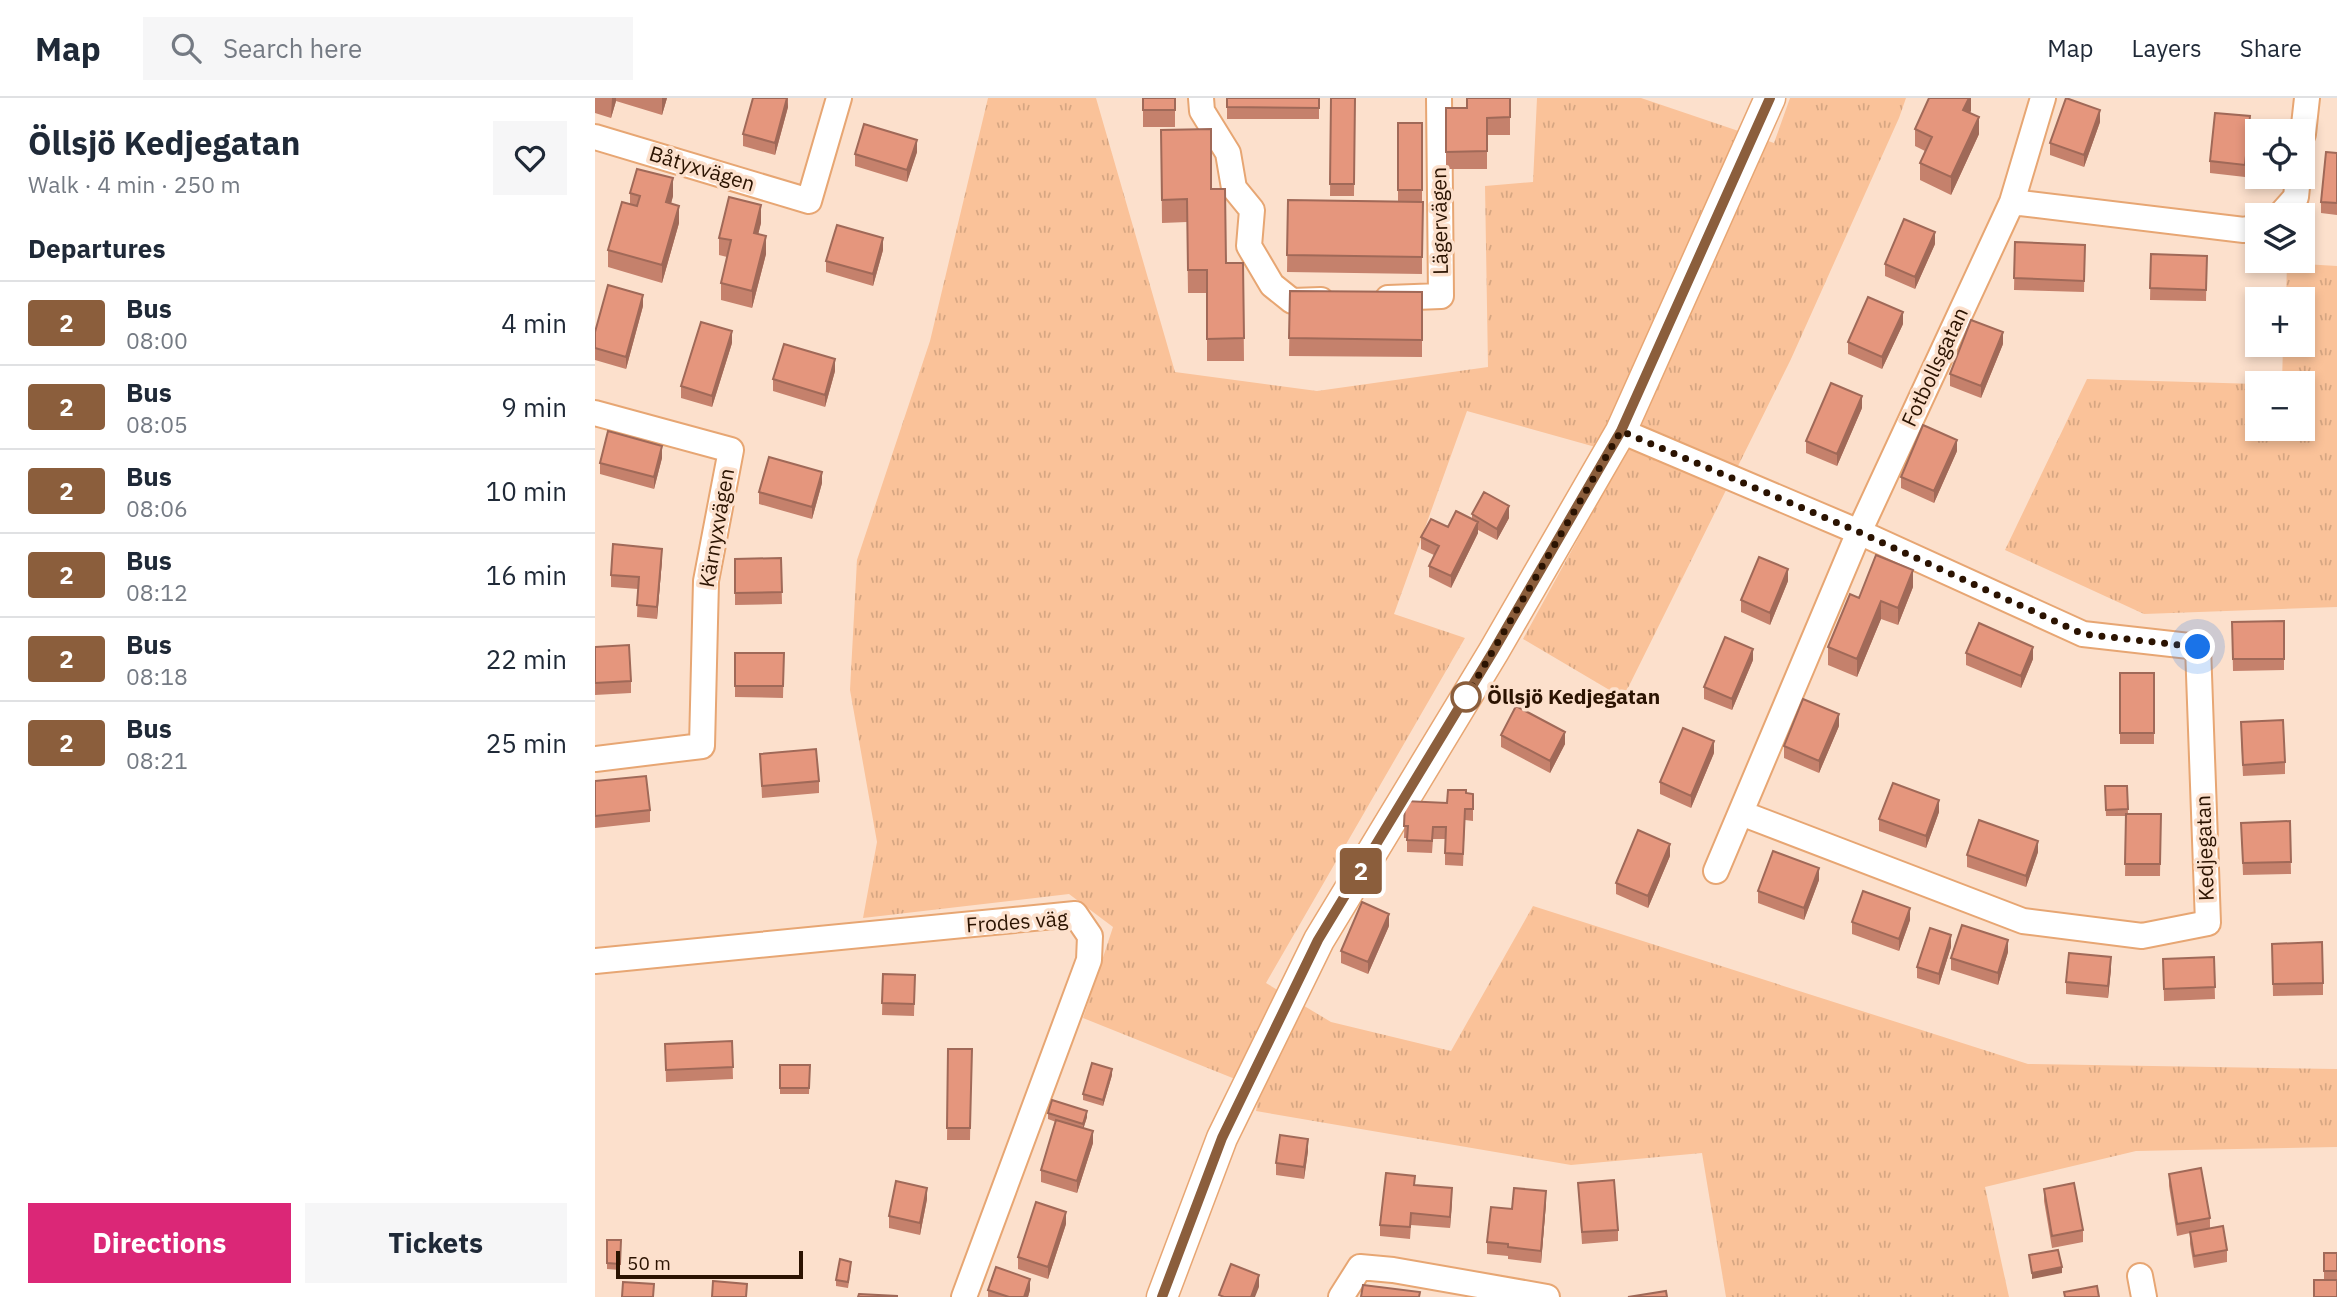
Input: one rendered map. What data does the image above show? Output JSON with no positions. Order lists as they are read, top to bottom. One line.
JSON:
{"streets":{"street":["Båtyxvägen","Lägervägen","Fotbollsgatan","Kärnyxvägen","Kedjegatan","Frodes väg"]},"crossings":[["Fotbollsgatan","Kedjegatan"]],"places":["Öllsjö Kedjegatan"],"lines":["bus line 2"],"scale_bar":"50 m","page":{"header":"Map","search":"Search here","nav":["Map","Layers","Share"],"heading":[["Öllsjö Kedjegatan","Walk · 4 min · 250 m"],"Departures"],"on_map":"2","map_buttons":["+","−"],"list":[{"mark":"2","name":"Bus","note":"08:00","value":"4 min"},{"mark":"2","name":"Bus","note":"08:05","value":"9 min"},{"mark":"2","name":"Bus","note":"08:06","value":"10 min"},{"mark":"2","name":"Bus","note":"08:12","value":"16 min"},{"mark":"2","name":"Bus","note":"08:18","value":"22 min"},{"mark":"2","name":"Bus","note":"08:21","value":"25 min"}],"buttons":["Directions","Tickets"],"scale":"50 m"}}
